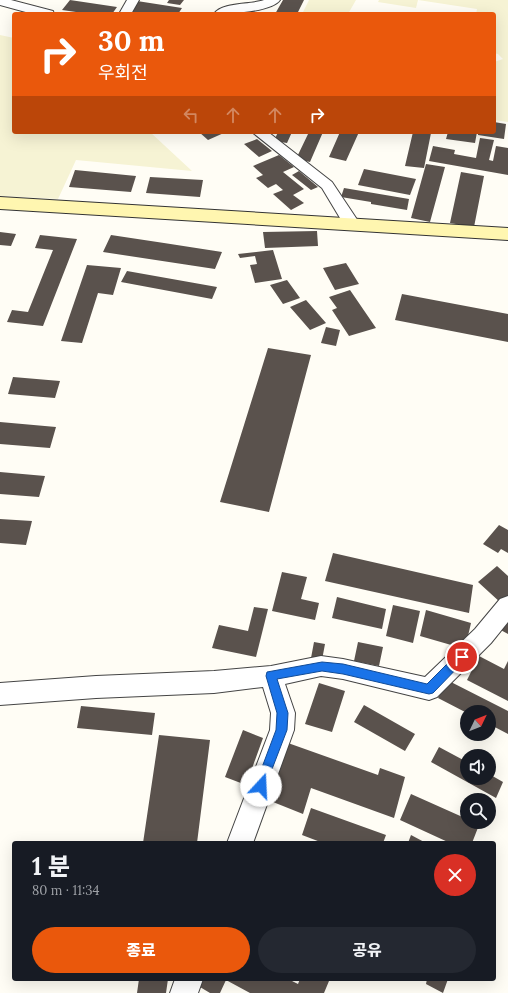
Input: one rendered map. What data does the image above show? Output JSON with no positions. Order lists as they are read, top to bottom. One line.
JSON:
{"north":"top right","page":{"turn":["30 m","우회전"],"heading":["1 분","80 m · 11:34"],"buttons":["종료","공유"]}}
